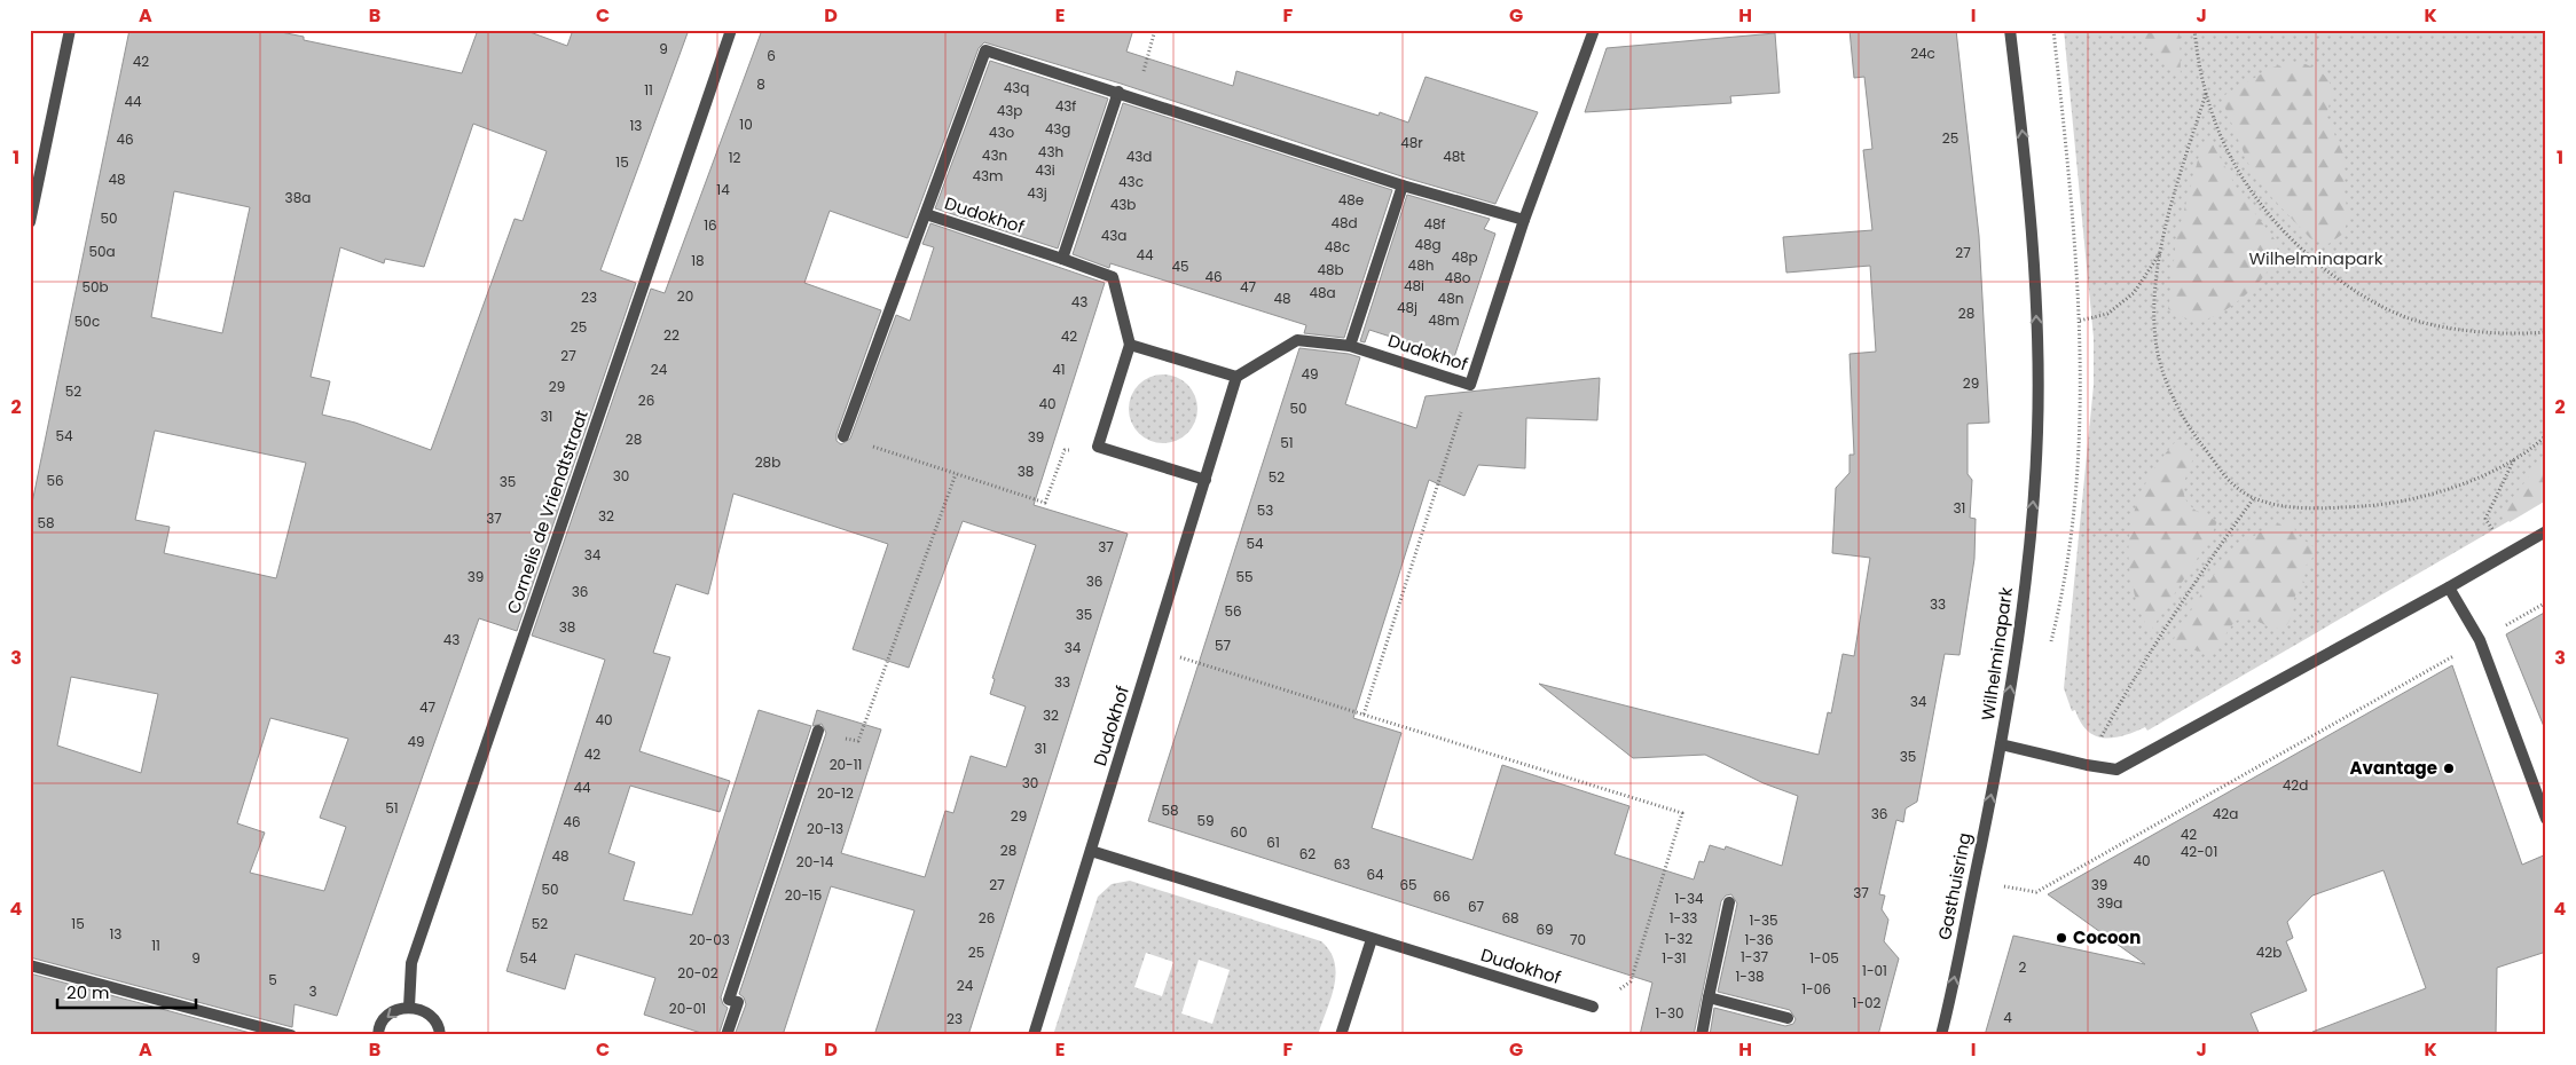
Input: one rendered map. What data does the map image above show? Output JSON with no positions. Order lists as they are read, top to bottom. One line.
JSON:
{"streets":{"street":["Dudokhof","Cornelis de Vriendtstraat","Wilhelminapark","Gasthuisring"]},"crossings":[["Wilhelminapark","Gasthuisring"]],"one_way":["Wilhelminapark","Gasthuisring"],"parks":["Wilhelminapark"],"places":["Avantage","Cocoon"],"house_numbers":["9","24c","6","42","8","43q","11","44","43f","43p","10","13","43g","43o","25","46","48r","43h","43n","43d","48t","12","15","43i","43m","48","43c","14","43j","38a","48e","43b","50","48d","48f","16","43a","48g","48c","50a","27","44","48p","18","48h","45","48b","46","48o","48i","50b","47","48a","20","23","48","48n","43","48j","28","48m","50c","25","22","42","27","24","41","49","29","29","52","26","40","50","31","54","39","28","51","28b","38","30","52","56","35","31","53","32","37","58","54","37","34","39","55","36","36","33","56","35","38","43","57","34","33","34","47","32","40","49","31","42","35","20-11","30","42d","44","20-12","51","58","36","42a","29","59","46","20-13","60","42","61","28","42-01","62","48","40","20-14","63","64","27","65","39","50","37","20-15","66","1-34","39a","67","26","68","1-33","1-35","15","52","69","13","1-32","20-03","70","1-36","11","25","42b","1-37","9","54","1-31","1-05","2","1-01","20-02","1-38","5","24","1-06","3","1-02","20-01","1-30","4","23"],"scale_bar":"20 m","grid":{"columns":["A","B","C","D","E","F","G","H","I","J","K"],"rows":["1","2","3","4"]}}
